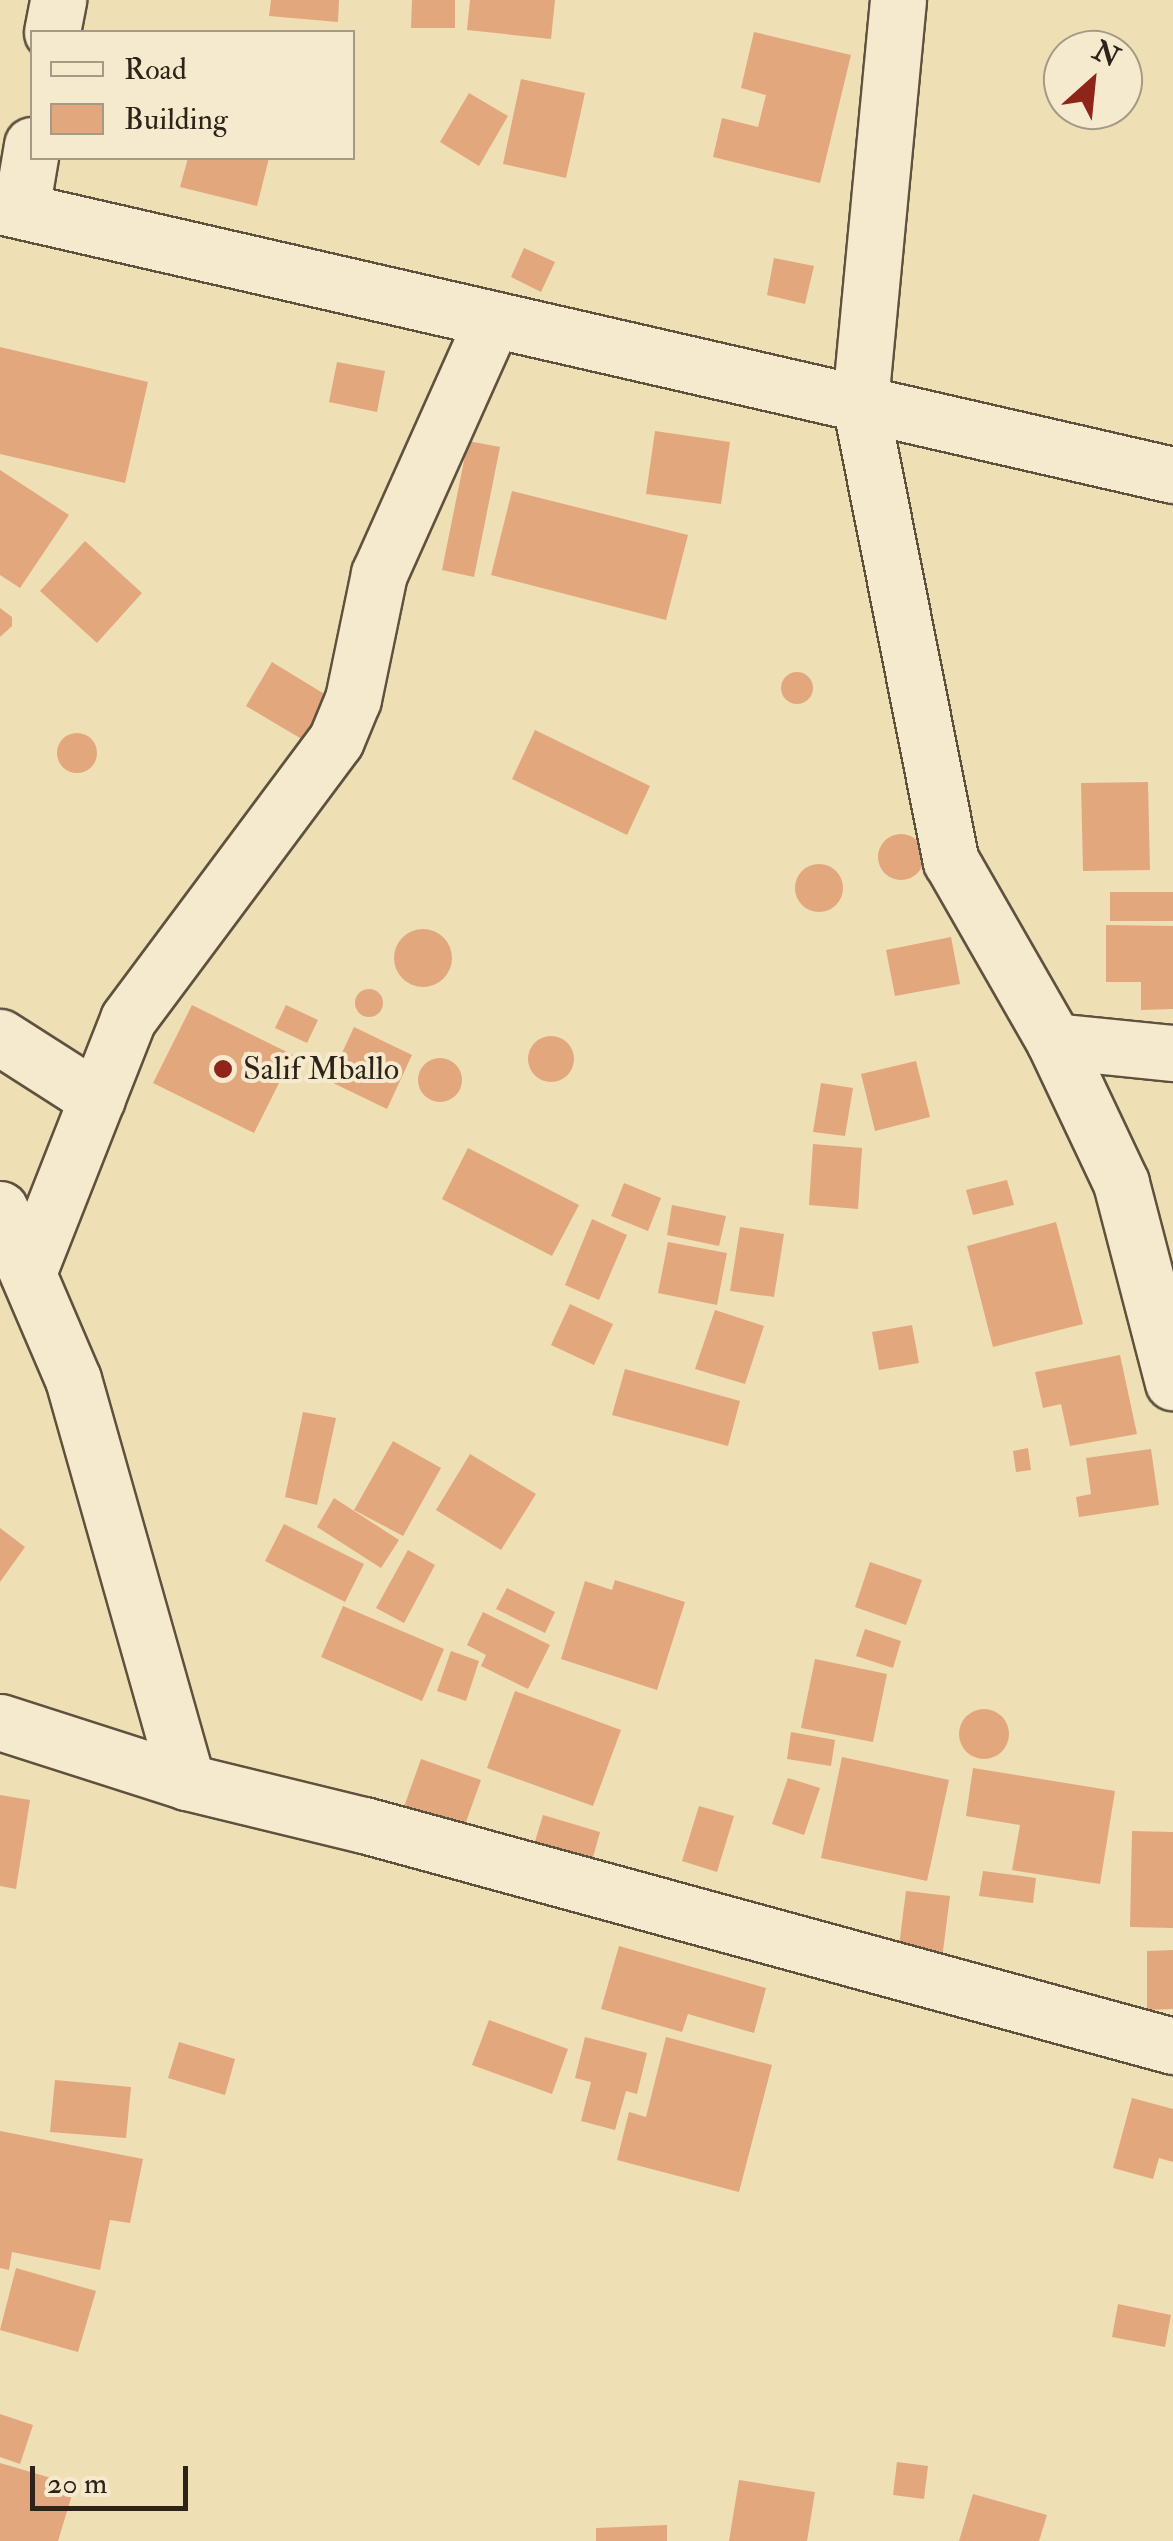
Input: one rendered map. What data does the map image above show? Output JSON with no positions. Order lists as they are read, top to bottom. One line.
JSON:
{"places":["Salif Mballo"],"legend":["Road","Building"],"scale_bar":"20 m","north":"top right"}
